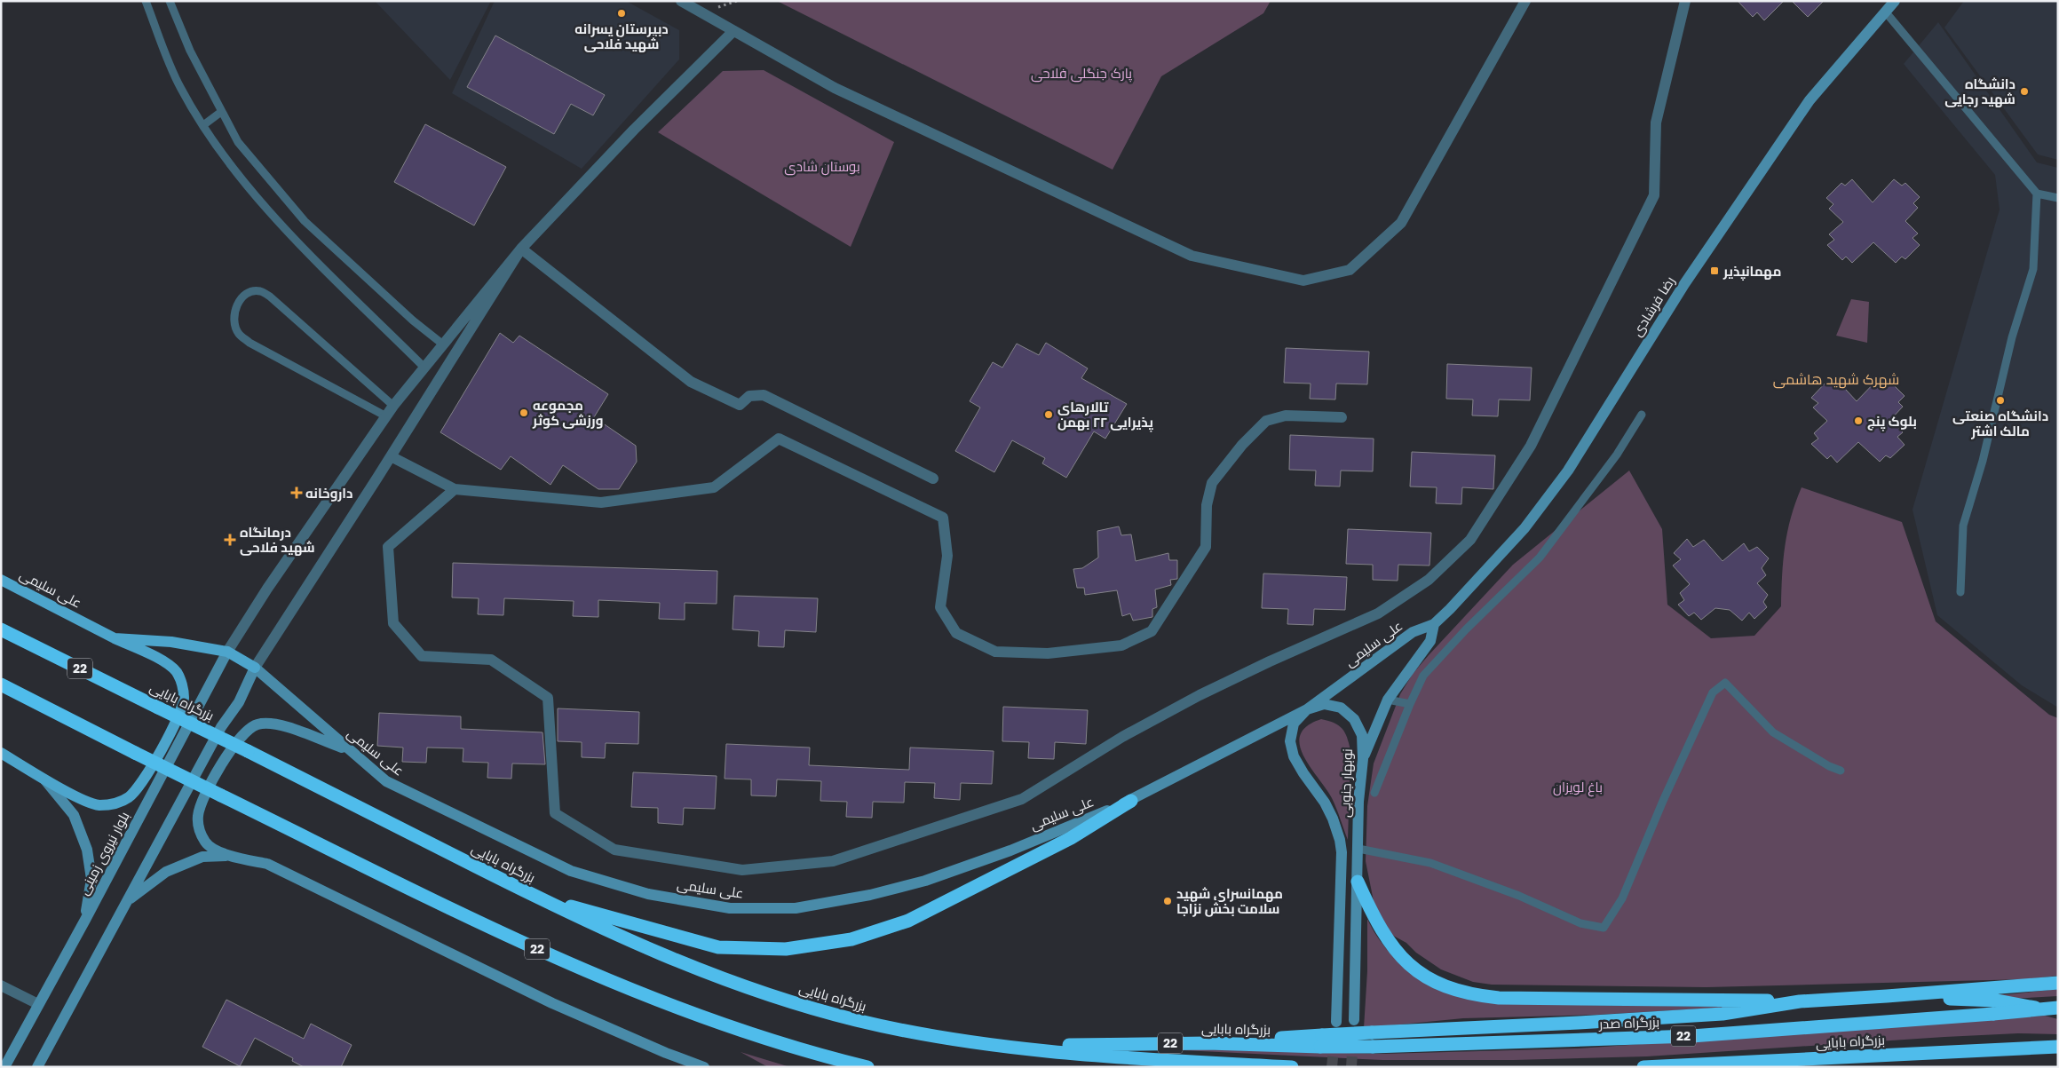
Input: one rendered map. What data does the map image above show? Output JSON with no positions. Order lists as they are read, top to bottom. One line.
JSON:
{"streets":{"highway":["22","بزرگراه بابایی","بزرگراه صدر"],"main road":["رضا فرشادی","علی سلیمی","نوبهار جنوبی","بلوار نیروی زمینی"]},"crossings":[["رضا فرشادی","علی سلیمی"],["علی سلیمی","نوبهار جنوبی"],["علی سلیمی","بلوار نیروی زمینی"],["بزرگراه بابایی","بزرگراه صدر"]],"districts":["شهرک شهید هاشمی"],"parks":["پارک جنگلی فلاحی","بوستان شادی","باغ لویزان"],"places":{"other":["دبیرستان پسرانه شهید فلاحی","دانشگاه شهید رجایی","دانشگاه صنعتی مالک اشتر","مجموعه ورزشی کوثر","تالارهای پذیرایی ۲۲ بهمن","بلوک پنج","مهمانسرای شهید سلامت بخش نزاجا"],"transit":["مهمانپذیر"],"health":["داروخانه","درمانگاه شهید فلاحی"]}}
